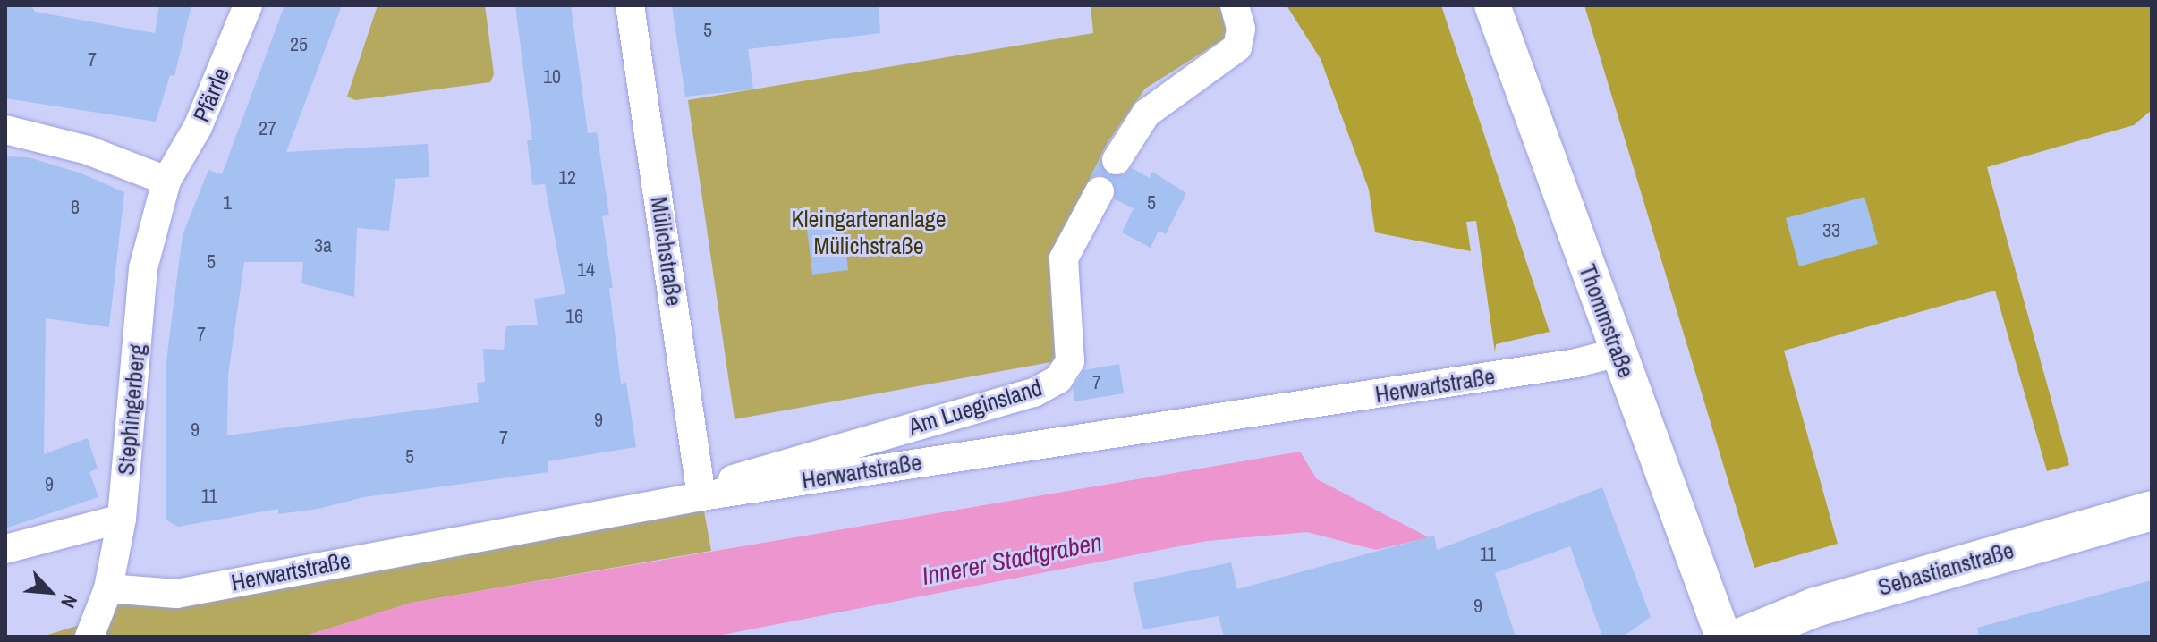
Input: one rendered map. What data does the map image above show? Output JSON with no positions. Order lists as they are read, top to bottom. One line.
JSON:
{"streets":{"main road":["Sebastianstraße"],"street":["Pfärrle","Mülichstraße","Thommstraße","Herwartstraße","Am Lueginsland","Stephingerberg"]},"crossings":[["Pfärrle","Stephingerberg"],["Mülichstraße","Herwartstraße"],["Mülichstraße","Am Lueginsland"],["Thommstraße","Herwartstraße"],["Herwartstraße","Am Lueginsland"],["Herwartstraße","Stephingerberg"]],"water":["Innerer Stadtgraben"],"parks":["Kleingartenanlage Mülichstraße"],"house_numbers":["5","25","7","10","27","12","1","5","8","33","3a","5","14","16","7","7","9","9","7","5","9","11","11","9"],"north":"bottom right"}
